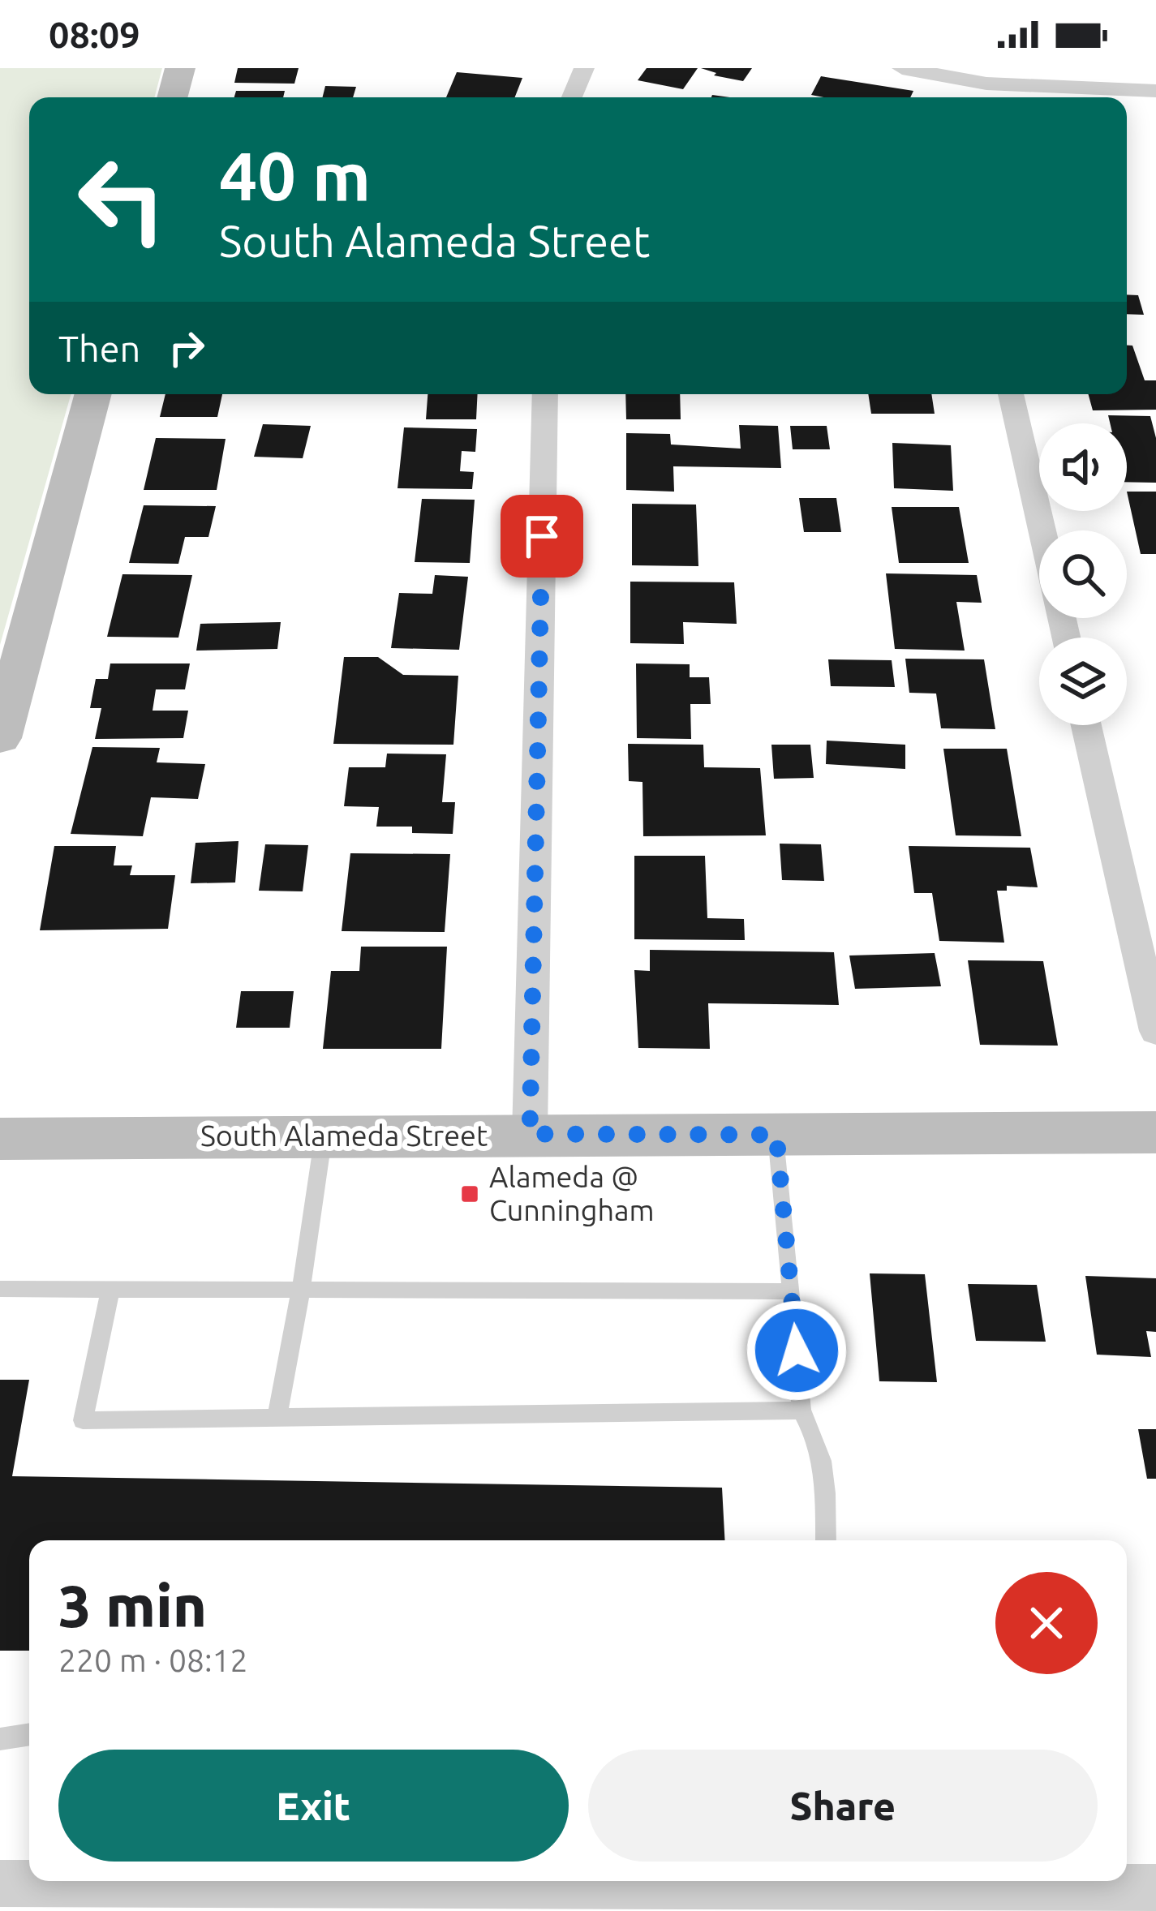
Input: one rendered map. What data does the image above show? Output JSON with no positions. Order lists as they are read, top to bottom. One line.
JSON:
{"streets":{"main road":["South Alameda Street"]},"places":{"transit":["Alameda @ Cunningham"]},"page":{"status":"08:09","turn":["40 m","South Alameda Street"],"then":"Then","heading":["3 min","220 m · 08:12"],"buttons":["Exit","Share"]}}
